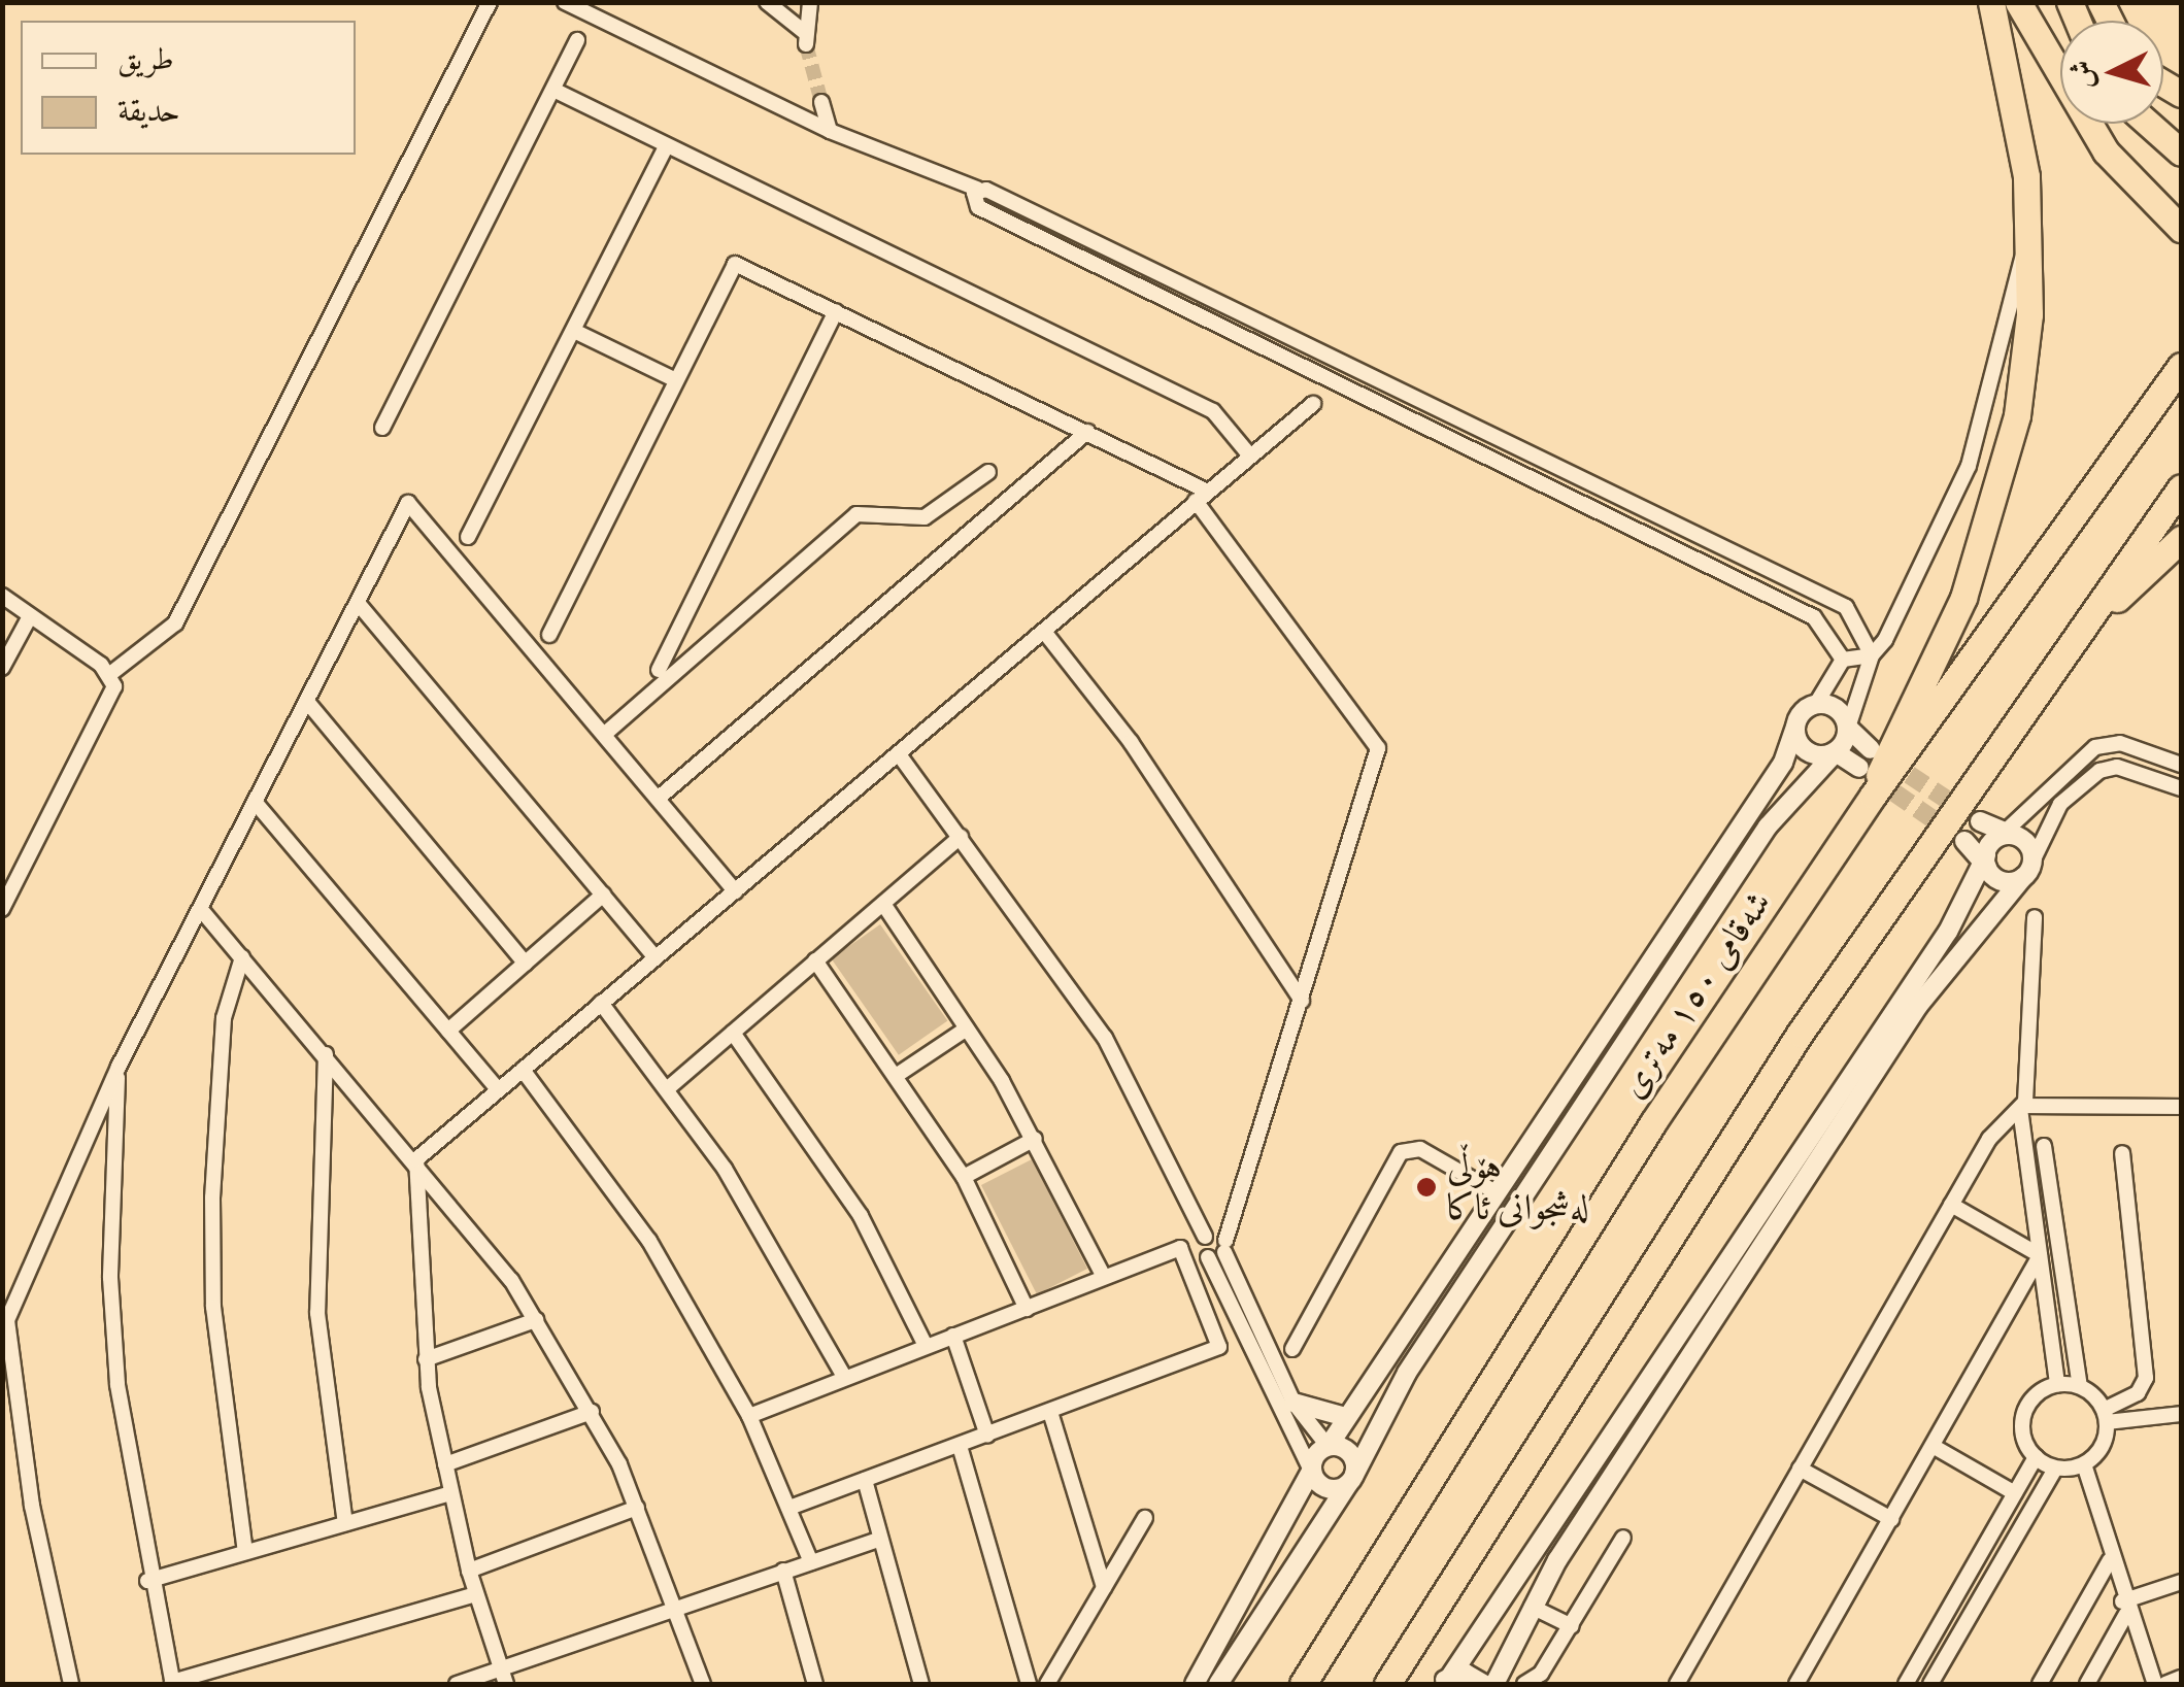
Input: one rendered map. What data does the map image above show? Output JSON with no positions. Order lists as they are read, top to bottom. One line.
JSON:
{"streets":{"highway":["شەقامی ١٥٠ مەتری"]},"places":["هۆڵی لەشجوانی ئاکا"],"legend":["طريق","حديقة"],"north":"left"}
